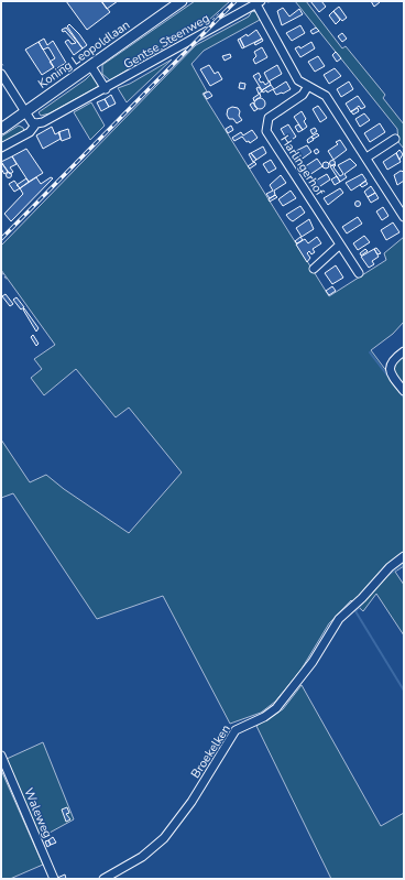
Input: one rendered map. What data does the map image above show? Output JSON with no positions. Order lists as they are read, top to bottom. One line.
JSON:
{"streets":{"main road":["Koning Leopoldlaan"],"street":["Gentse Steenweg","Harlingerhof","Broekelken","Waleweg"]}}
